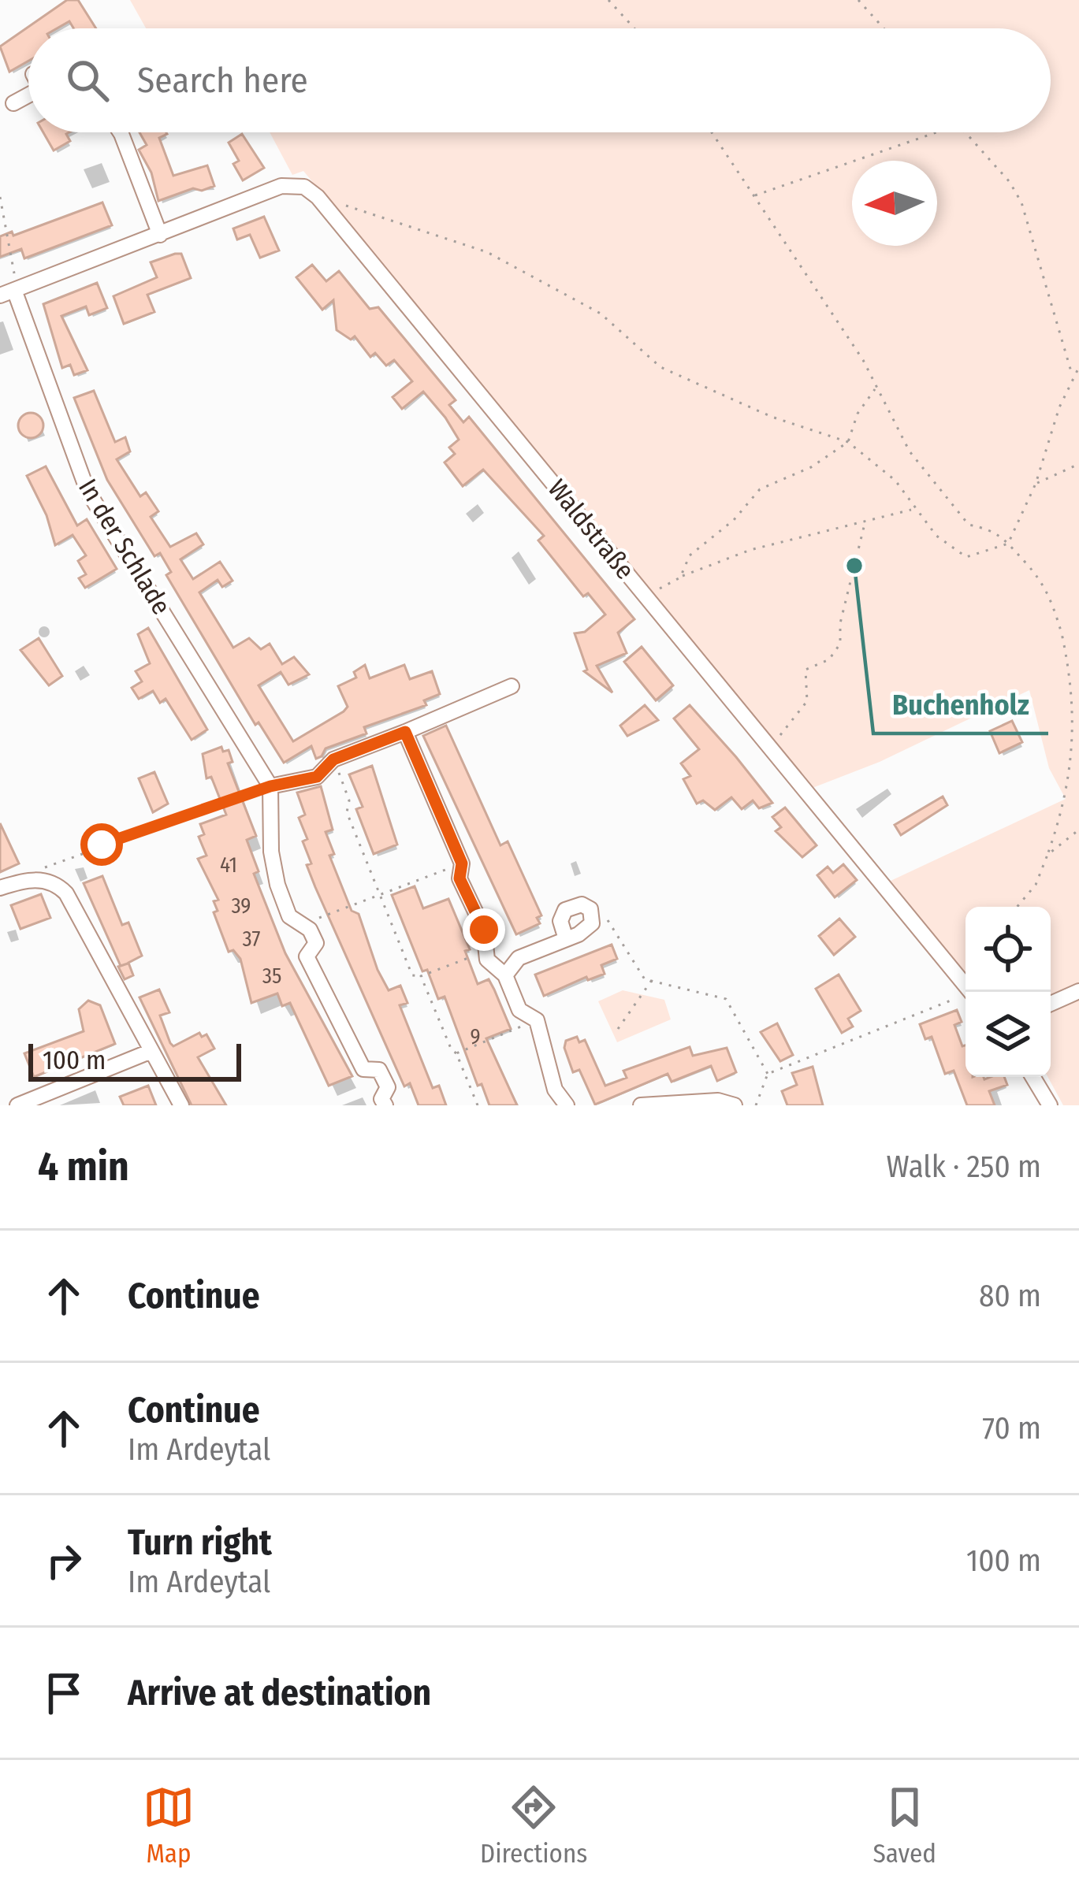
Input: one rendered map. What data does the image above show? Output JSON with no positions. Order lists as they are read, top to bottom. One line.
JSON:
{"streets":{"street":["Waldstraße","In der Schlade"]},"places":["Buchenholz"],"house_numbers":["41","39","37","35","9"],"scale_bar":"100 m","north":"left","page":{"search":"Search here","scale":"100 m","heading":["4 min","Walk · 250 m"],"list":[["Continue","80 m"],["Continue","Im Ardeytal","70 m"],["Turn right","Im Ardeytal","100 m"],"Arrive at destination"],"nav":["Map","Directions","Saved"]}}
